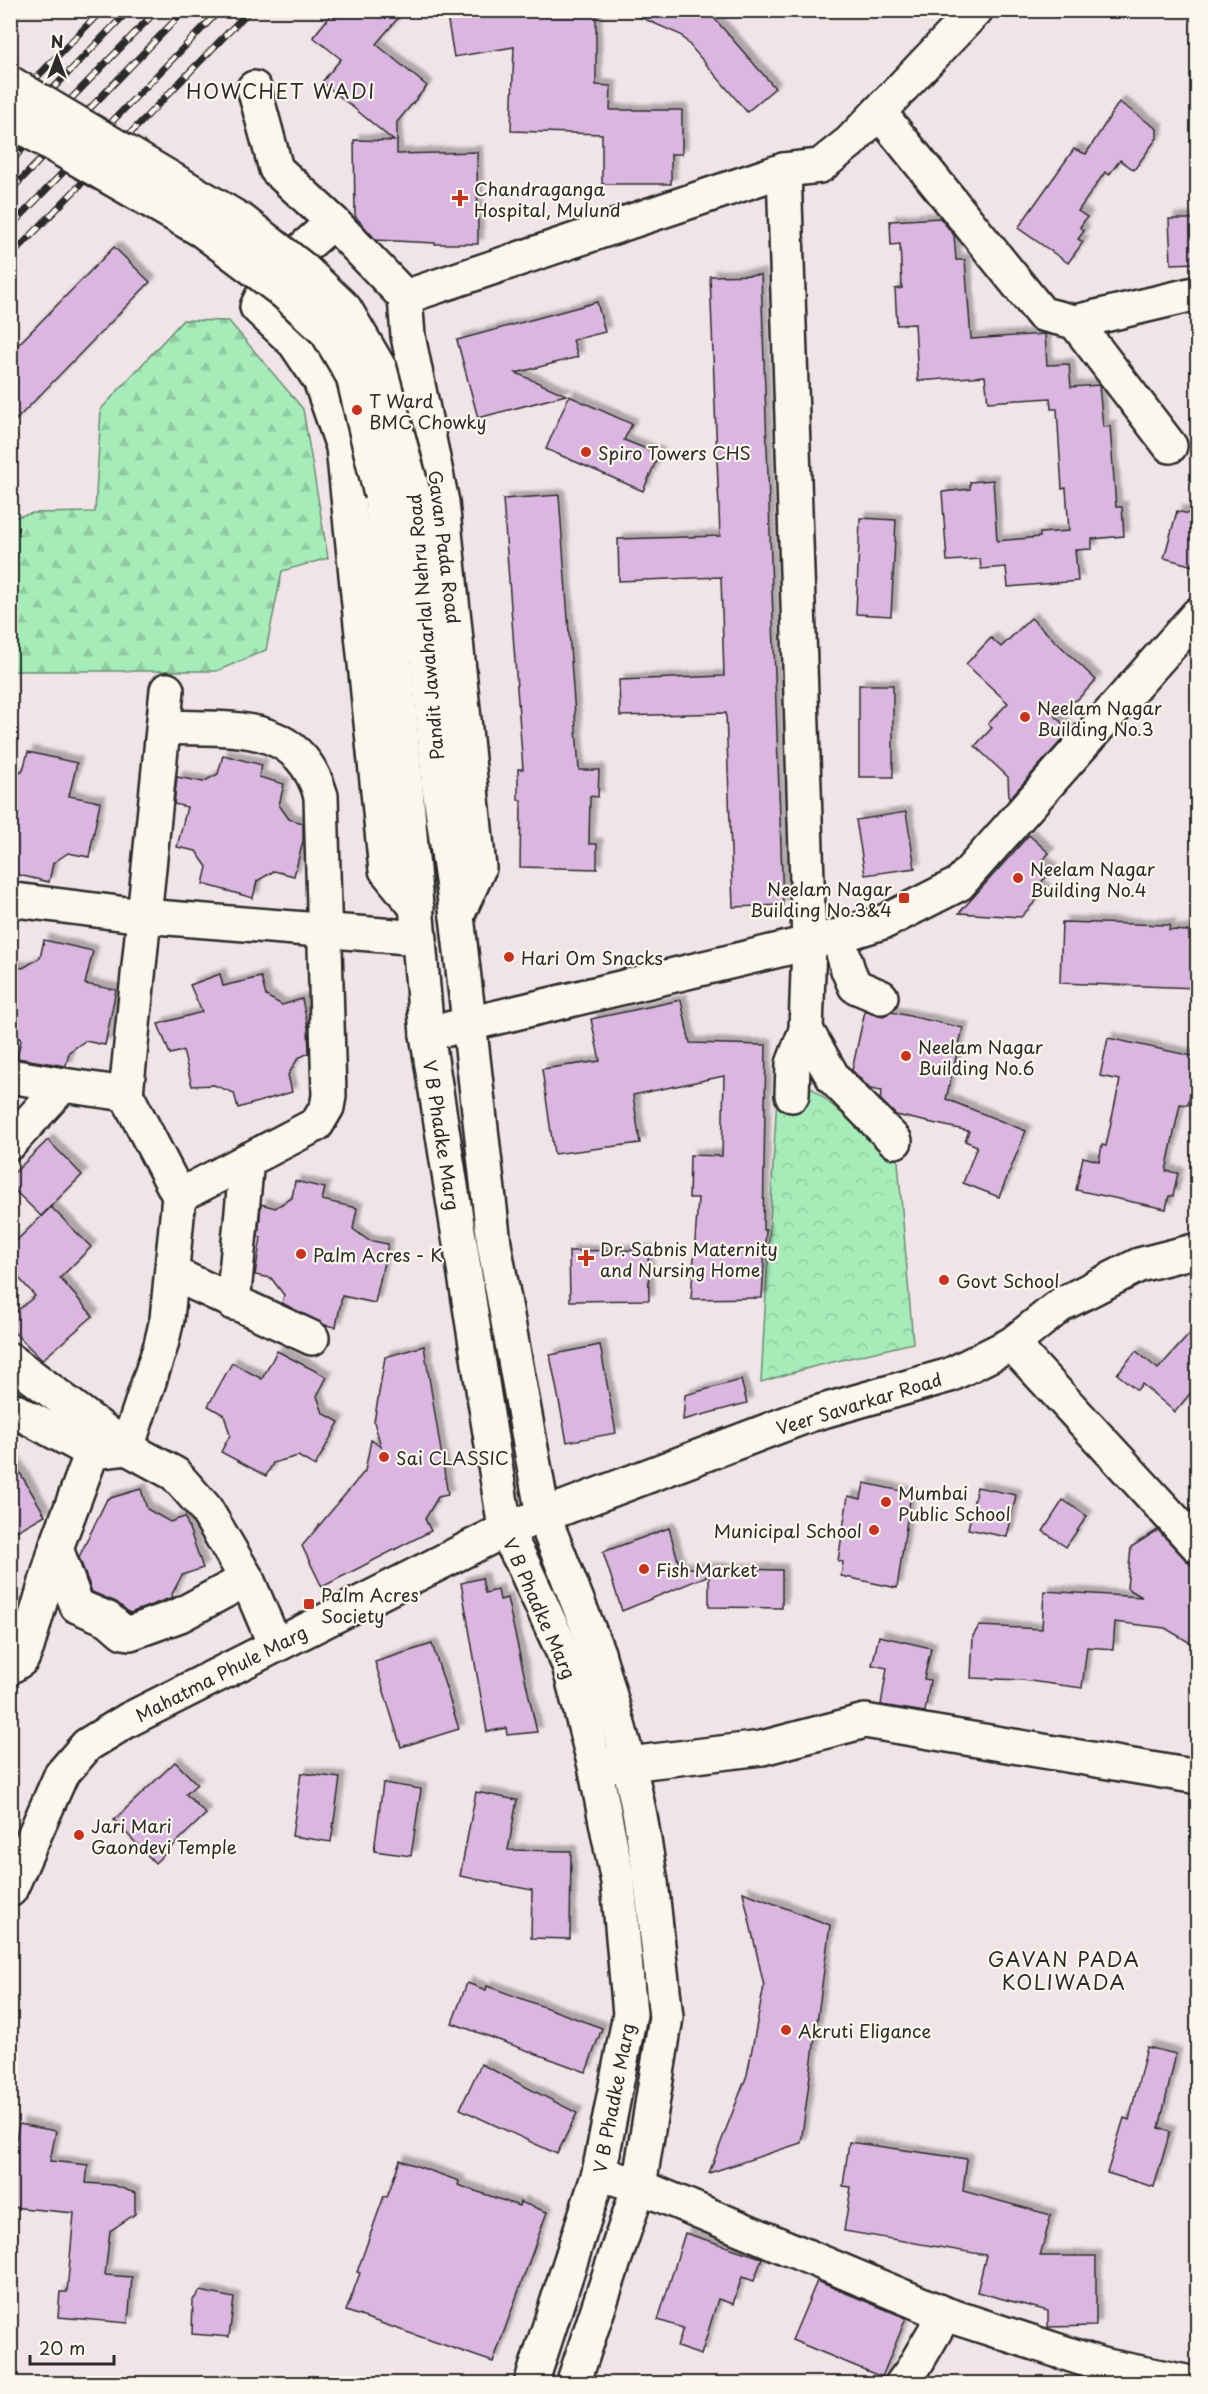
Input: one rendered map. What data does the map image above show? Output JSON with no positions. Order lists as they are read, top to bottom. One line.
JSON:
{"streets":{"street":["Gavan Pada Road","Pandit Jawaharlal Nehru Road","V B Phadke Marg","Veer Savarkar Road","Mahatma Phule Marg"]},"crossings":[["Gavan Pada Road","V B Phadke Marg"],["Pandit Jawaharlal Nehru Road","V B Phadke Marg"],["V B Phadke Marg","Veer Savarkar Road"],["V B Phadke Marg","Mahatma Phule Marg"],["Veer Savarkar Road","Mahatma Phule Marg"]],"districts":["HOWCHET WADI","GAVAN PADA KOLIWADA"],"places":{"health":["Chandraganga Hospital, Mulund","Dr. Sabnis Maternity and Nursing Home"],"other":["T Ward BMC Chowky","Spiro Towers CHS","Neelam Nagar Building No.3","Neelam Nagar Building No.4","Hari Om Snacks","Neelam Nagar Building No.6","Palm Acres - K","Govt School","Sai CLASSIC","Mumbai Public School","Municipal School","Fish Market","Jari Mari Gaondevi Temple","Akruti Eligance"],"transit":["Neelam Nagar Building No.3&4","Palm Acres Society"]},"scale_bar":"20 m","north":"top"}
